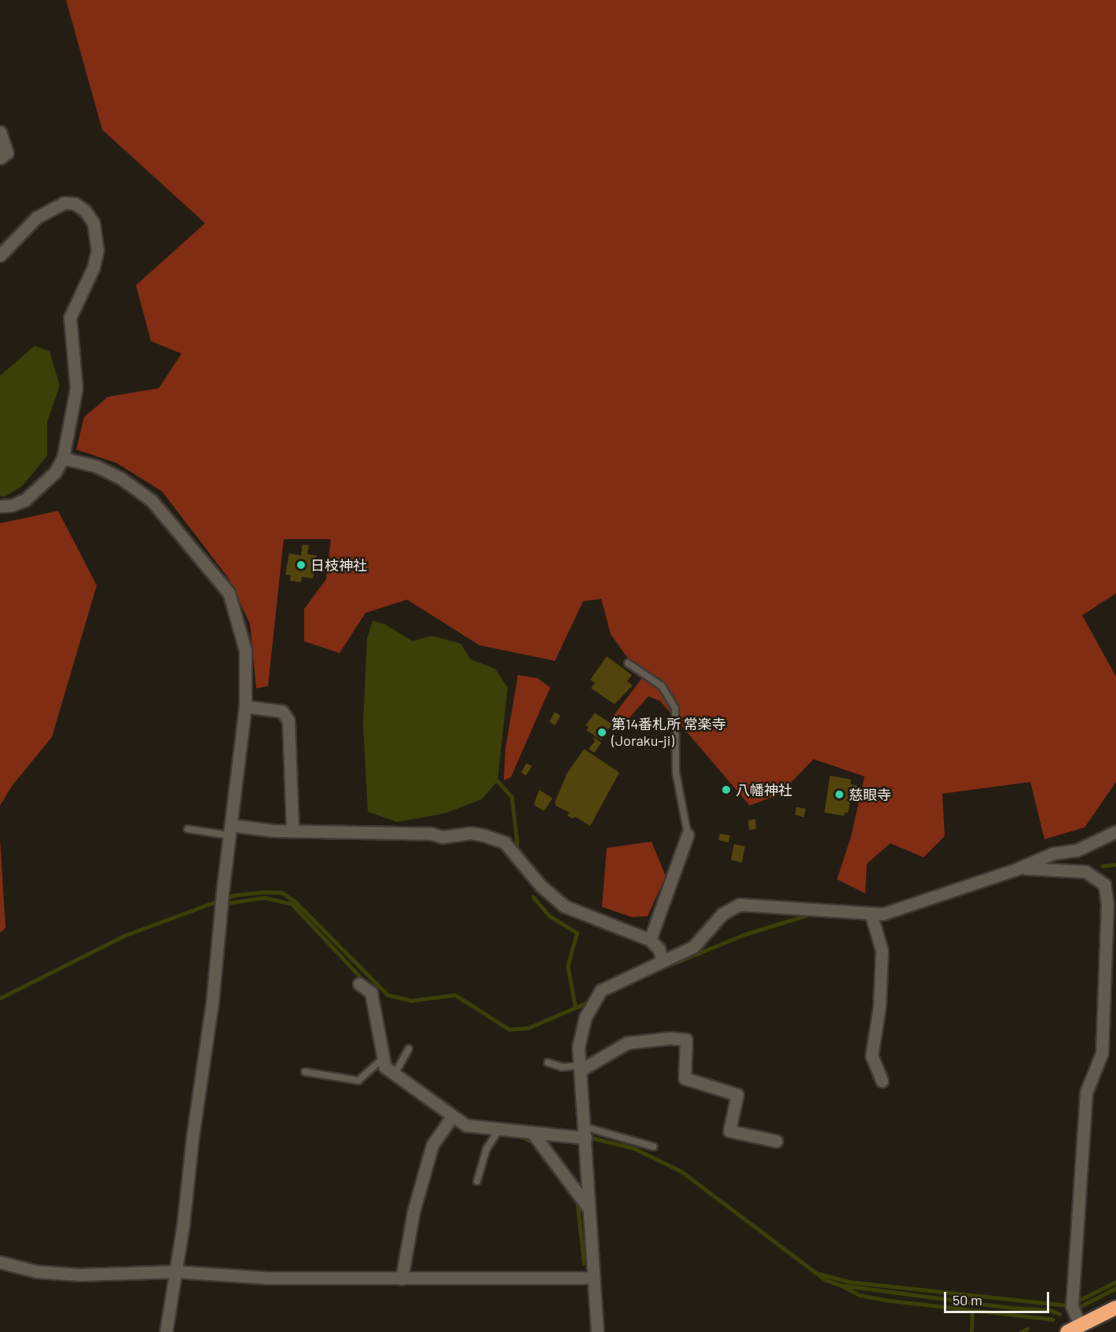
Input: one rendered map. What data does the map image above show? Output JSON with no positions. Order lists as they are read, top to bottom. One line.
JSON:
{"places":["日枝神社","第14番札所 常楽寺 (Joraku-ji)","八幡神社","慈眼寺"],"scale_bar":"50 m"}
